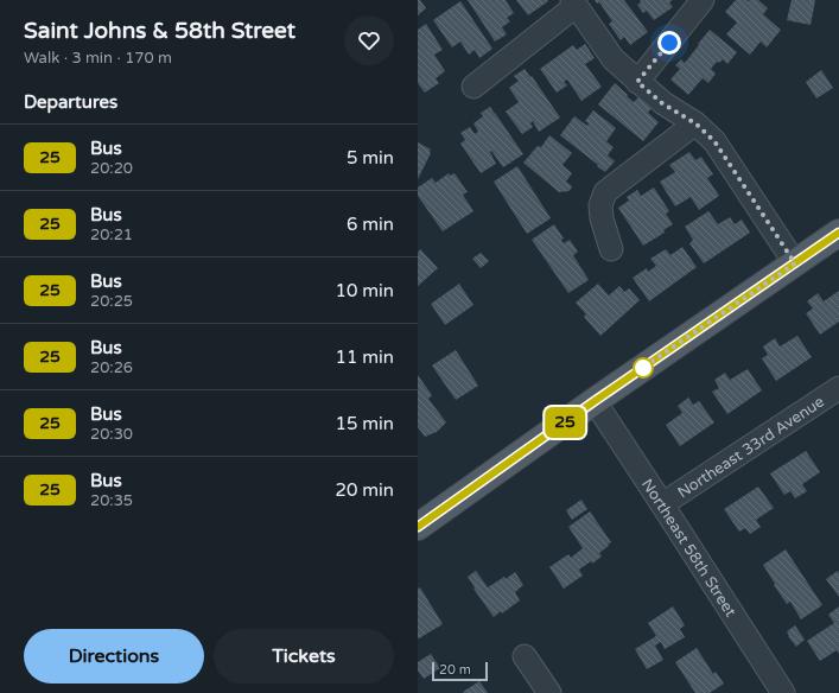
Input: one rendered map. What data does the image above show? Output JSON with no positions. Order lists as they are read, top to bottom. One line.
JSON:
{"streets":{"street":["Northeast 33rd Avenue","Northeast 58th Street"]},"crossings":[["Northeast 33rd Avenue","Northeast 58th Street"]],"lines":["bus line 25"],"scale_bar":"20 m","page":{"heading":[["Saint Johns & 58th Street","Walk · 3 min · 170 m"],"Departures"],"on_map":"25","list":[{"mark":"25","name":"Bus","note":"20:20","value":"5 min"},{"mark":"25","name":"Bus","note":"20:21","value":"6 min"},{"mark":"25","name":"Bus","note":"20:25","value":"10 min"},{"mark":"25","name":"Bus","note":"20:26","value":"11 min"},{"mark":"25","name":"Bus","note":"20:30","value":"15 min"},{"mark":"25","name":"Bus","note":"20:35","value":"20 min"}],"buttons":["Directions","Tickets"],"scale":"20 m"}}
